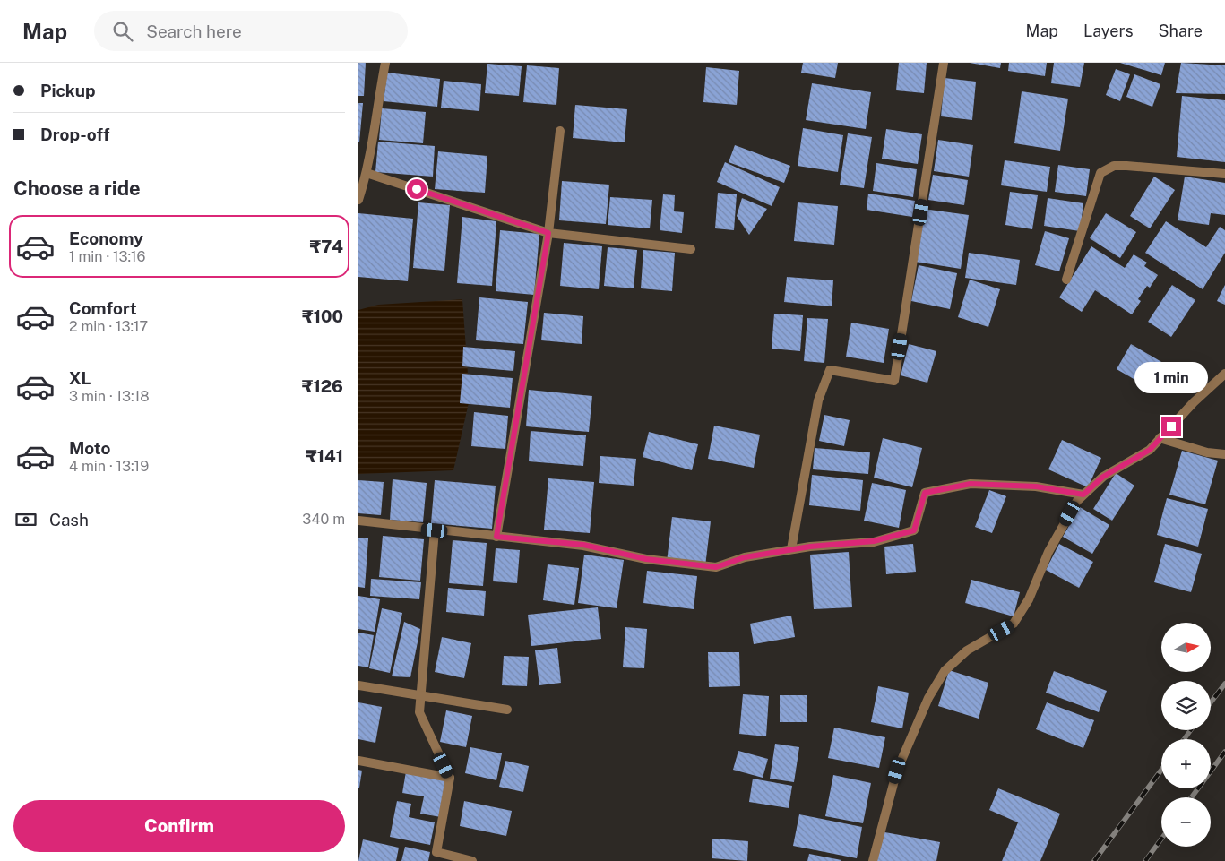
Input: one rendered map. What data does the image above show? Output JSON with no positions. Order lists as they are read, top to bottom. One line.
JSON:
{"north":"right","page":{"header":"Map","search":"Search here","nav":["Map","Layers","Share"],"banner":["Pickup","Drop-off"],"heading":"Choose a ride","list":[{"name":"Economy","note":"1 min · 13:16","value":"₹74"},{"name":"Comfort","note":"2 min · 13:17","value":"₹100"},{"name":"XL","note":"3 min · 13:18","value":"₹126"},{"name":"Moto","note":"4 min · 13:19","value":"₹141"}],"bubble":"1 min","pay":["Cash","340 m"],"map_buttons":["+","−"],"buttons":"Confirm"}}
